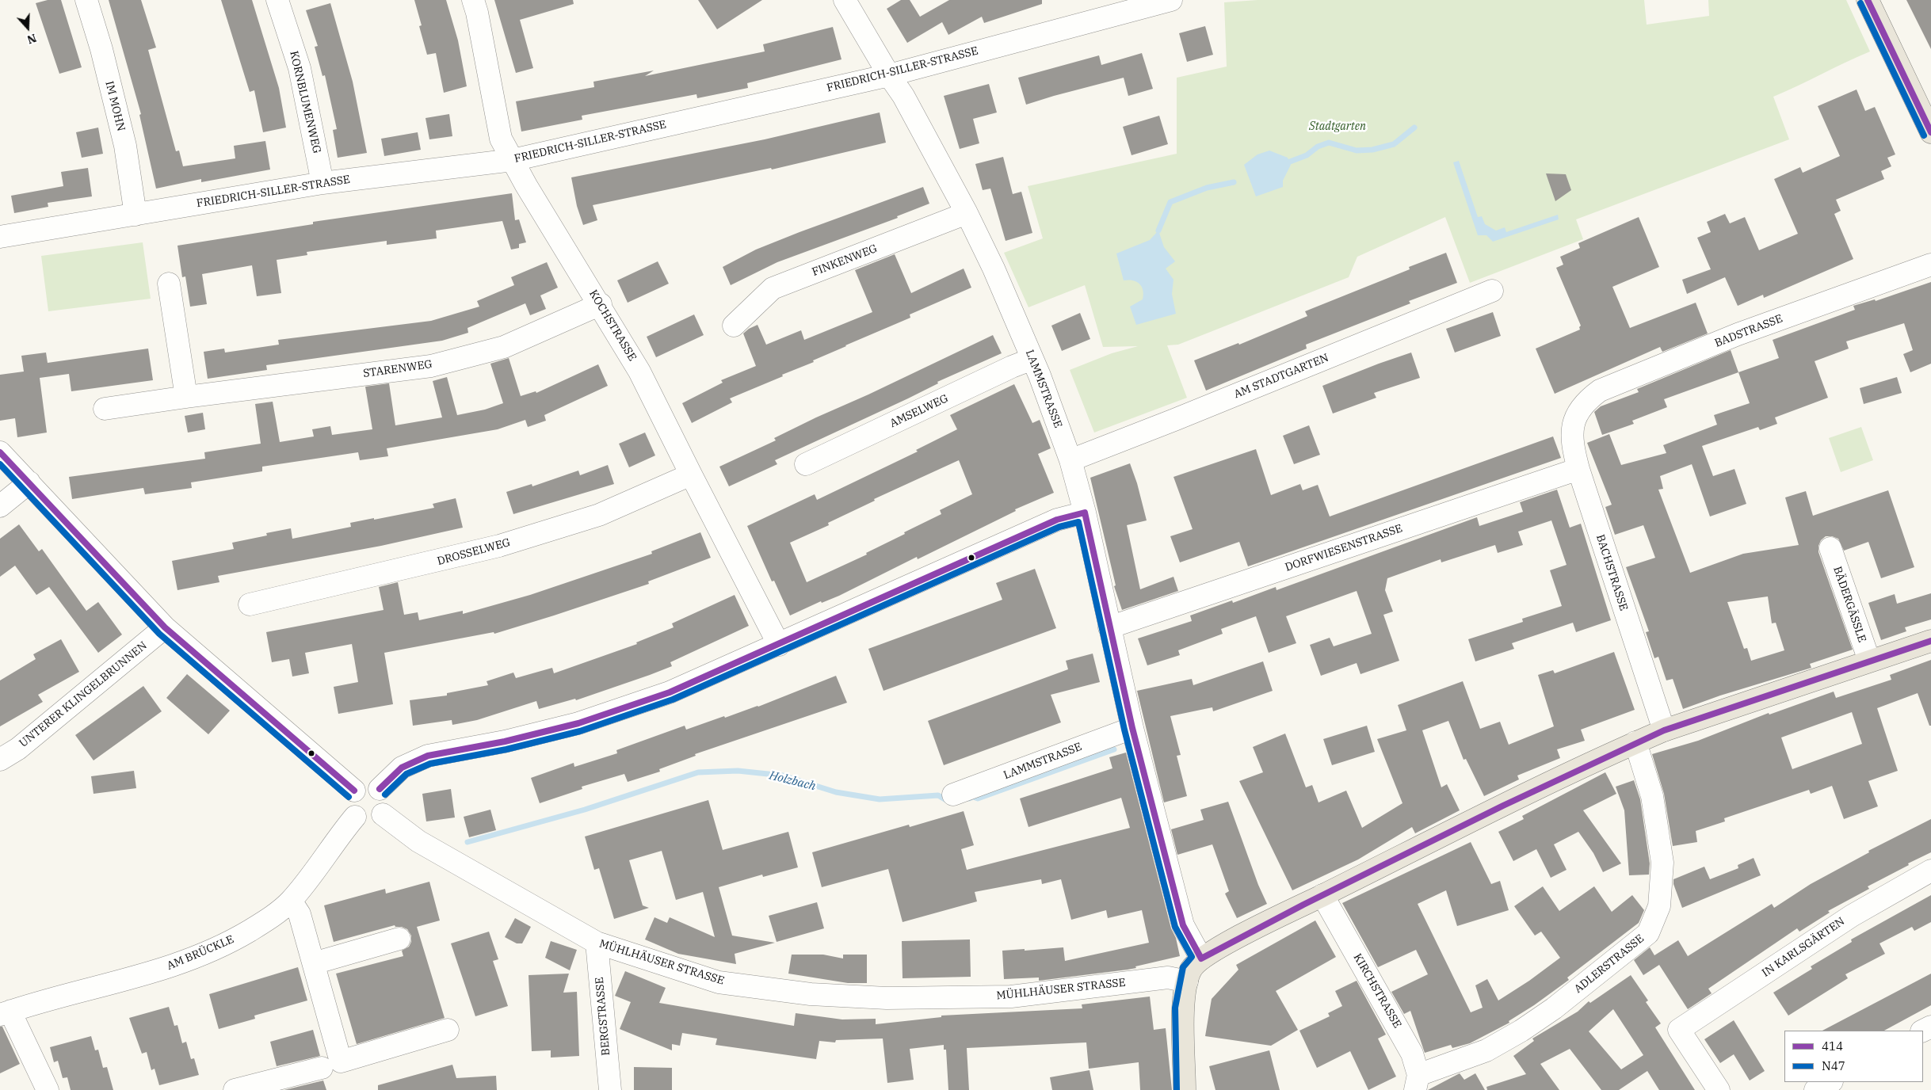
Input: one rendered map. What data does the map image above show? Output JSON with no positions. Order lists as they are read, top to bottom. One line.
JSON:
{"streets":{"street":["FRIEDRICH-SILLER-STRASSE","KORNBLUMENWEG","IM MOHN","FINKENWEG","KOCHSTRASSE","BADSTRASSE","STARENWEG","AM STADTGARTEN","LAMMSTRASSE","AMSELWEG","DORFWIESENSTRASSE","DROSSELWEG","BACHSTRASSE","BÄDERGÄSSLE","UNTERER KLINGELBRUNNEN","IN KARLSGÄRTEN","AM BRÜCKLE","MÜHLHÄUSER STRASSE","ADLERSTRASSE","KIRCHSTRASSE","BERGSTRASSE"]},"crossings":[["FRIEDRICH-SILLER-STRASSE","KORNBLUMENWEG"],["FRIEDRICH-SILLER-STRASSE","IM MOHN"],["FRIEDRICH-SILLER-STRASSE","KOCHSTRASSE"],["FRIEDRICH-SILLER-STRASSE","LAMMSTRASSE"],["FINKENWEG","LAMMSTRASSE"],["KOCHSTRASSE","STARENWEG"],["KOCHSTRASSE","DROSSELWEG"],["BADSTRASSE","BACHSTRASSE"],["AM STADTGARTEN","LAMMSTRASSE"],["LAMMSTRASSE","AMSELWEG"],["LAMMSTRASSE","DORFWIESENSTRASSE"],["DORFWIESENSTRASSE","BACHSTRASSE"],["AM BRÜCKLE","MÜHLHÄUSER STRASSE"],["MÜHLHÄUSER STRASSE","BERGSTRASSE"],["ADLERSTRASSE","KIRCHSTRASSE"]],"water":["Holzbach"],"parks":["Stadtgarten"],"lines":["transit line 414","transit line N47"],"legend":["414","N47"],"north":"bottom"}
